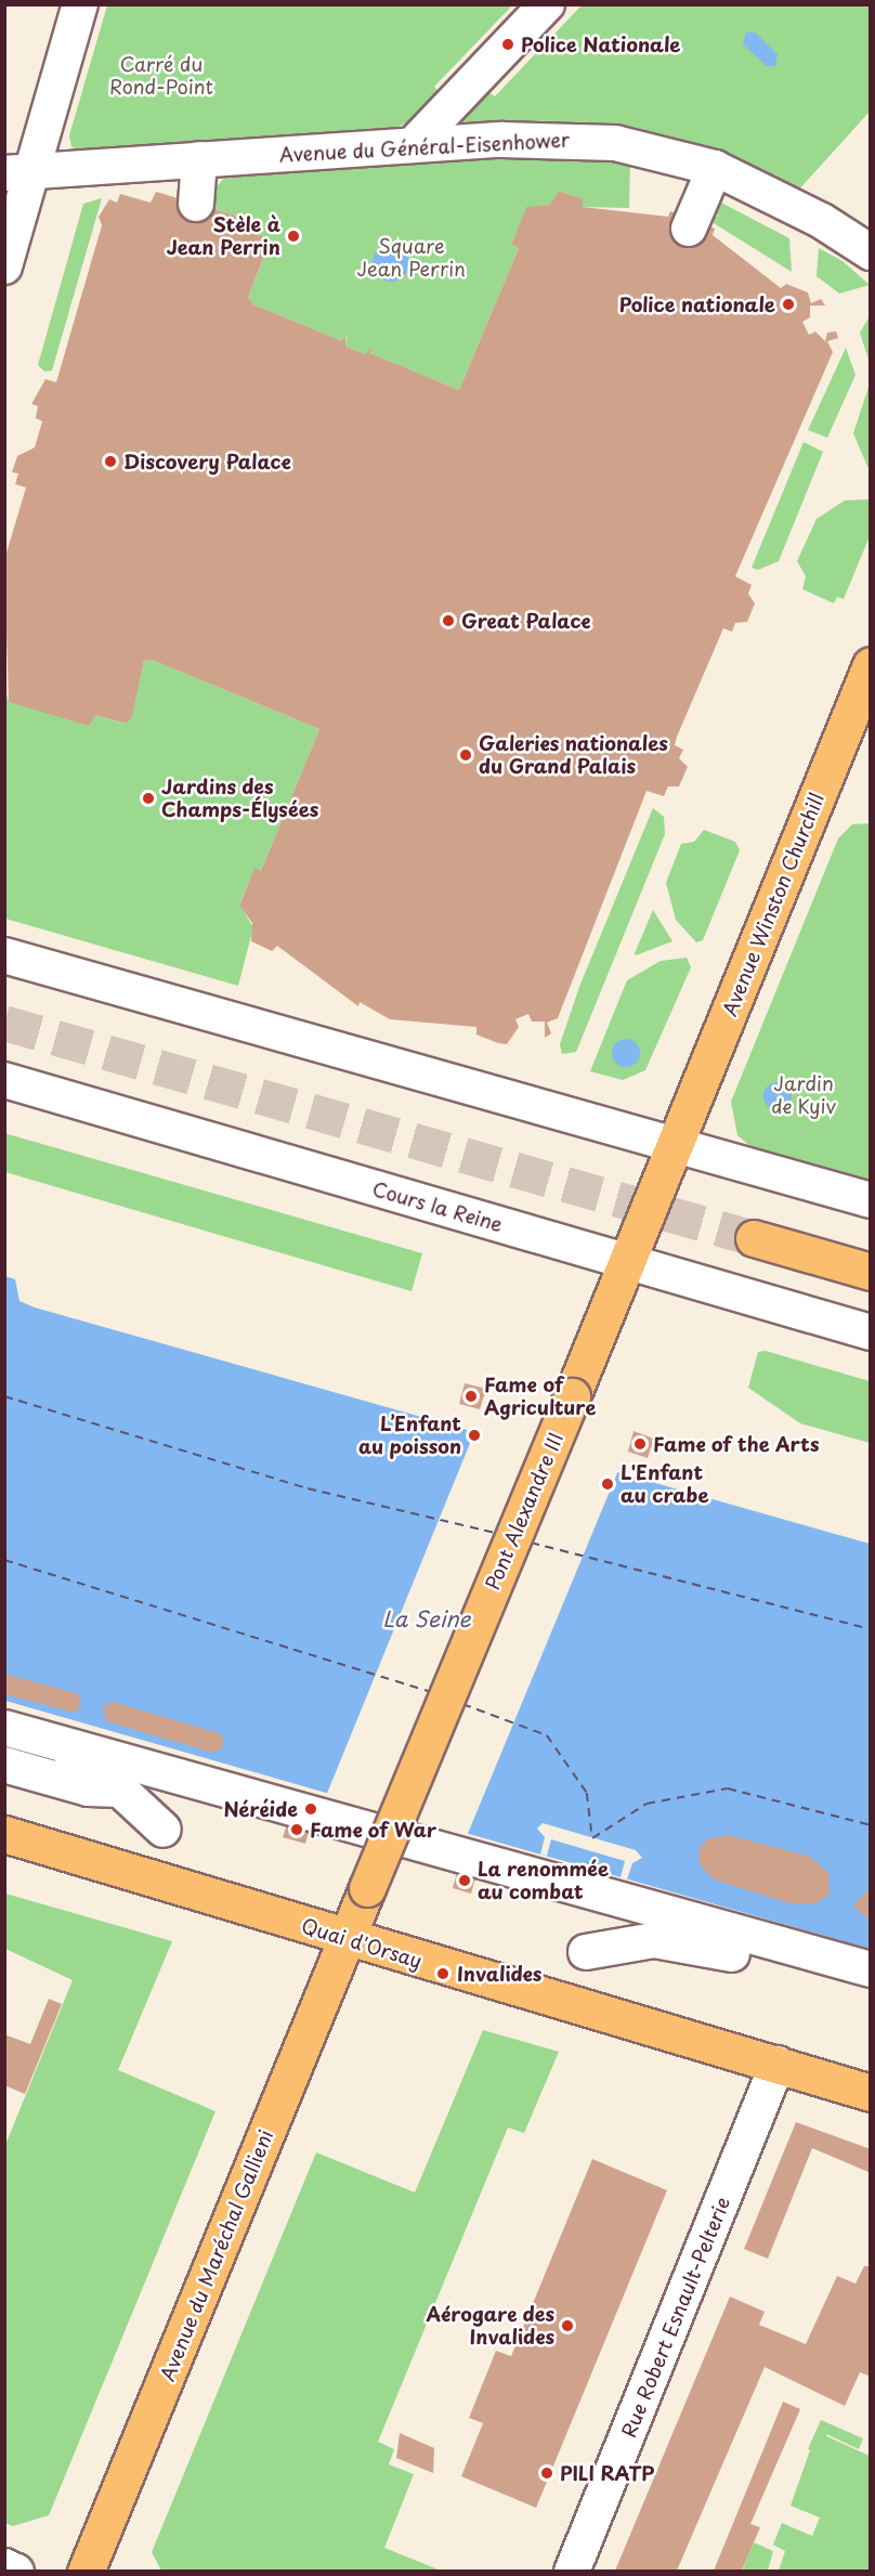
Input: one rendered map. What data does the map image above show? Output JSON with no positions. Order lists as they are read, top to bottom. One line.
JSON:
{"streets":{"main road":["Avenue Winston Churchill","Pont Alexandre III","Quai d'Orsay","Avenue du Maréchal Gallieni"],"street":["Avenue du Général-Eisenhower","Cours la Reine","Rue Robert Esnault-Pelterie"]},"crossings":[["Avenue Winston Churchill","Cours la Reine"],["Avenue Winston Churchill","Pont Alexandre III"],["Cours la Reine","Pont Alexandre III"],["Pont Alexandre III","Quai d'Orsay"],["Pont Alexandre III","Avenue du Maréchal Gallieni"],["Quai d'Orsay","Avenue du Maréchal Gallieni"],["Quai d'Orsay","Rue Robert Esnault-Pelterie"]],"water":["La Seine"],"parks":["Carré du Rond-Point","Square Jean Perrin","Jardin de Kyiv"],"places":["Police Nationale","Stèle à Jean Perrin","Police nationale","Discovery Palace","Great Palace","Galeries nationales du Grand Palais","Jardins des Champs-Élysées","Fame of Agriculture","L’Enfant au poisson","Fame of the Arts","L'Enfant au crabe","Néréide","Fame of War","La renommée au combat","Invalides","Aérogare des Invalides","PILI RATP"]}
